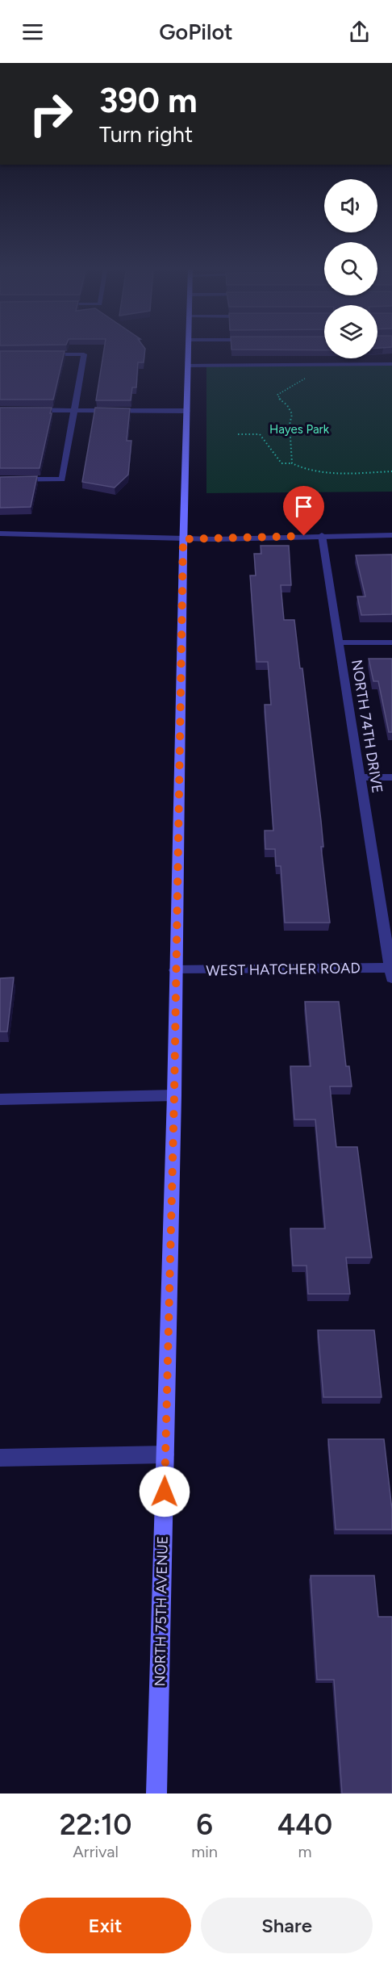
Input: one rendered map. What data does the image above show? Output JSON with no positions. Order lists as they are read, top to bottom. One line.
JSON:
{"streets":{"main road":["NORTH 75TH AVENUE"],"street":["NORTH 74TH DRIVE","WEST HATCHER ROAD"]},"crossings":[["NORTH 74TH DRIVE","WEST HATCHER ROAD"],["WEST HATCHER ROAD","NORTH 75TH AVENUE"]],"parks":["Hayes Park"],"page":{"header":"GoPilot","turn":["390 m","Turn right"],"eta":["22:10","Arrival","6","min","440","m"],"buttons":["Exit","Share"]}}
